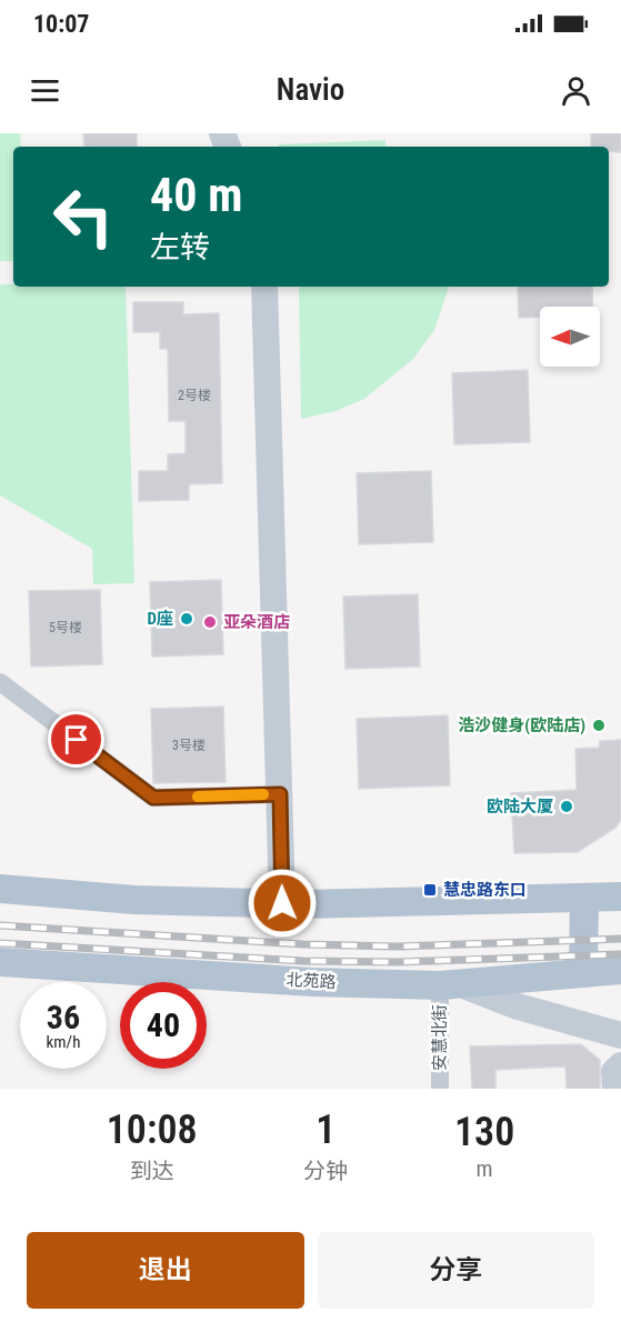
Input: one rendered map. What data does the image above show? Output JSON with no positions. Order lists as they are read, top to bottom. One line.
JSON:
{"streets":{"main road":["北苑路"],"street":["安慧北街"]},"crossings":[["北苑路","安慧北街"]],"places":{"other":["D座","亚朵酒店","浩沙健身(欧陆店)","欧陆大厦"],"transit":["慧忠路东口"]},"house_numbers":["2号楼","5号楼","3号楼"],"north":"left","page":{"status":"10:07","header":"Navio","turn":["40 m","左转"],"speed":"36 km/h","limit":"40","eta":["10:08","到达","1","分钟","130","m"],"buttons":["退出","分享"]}}
